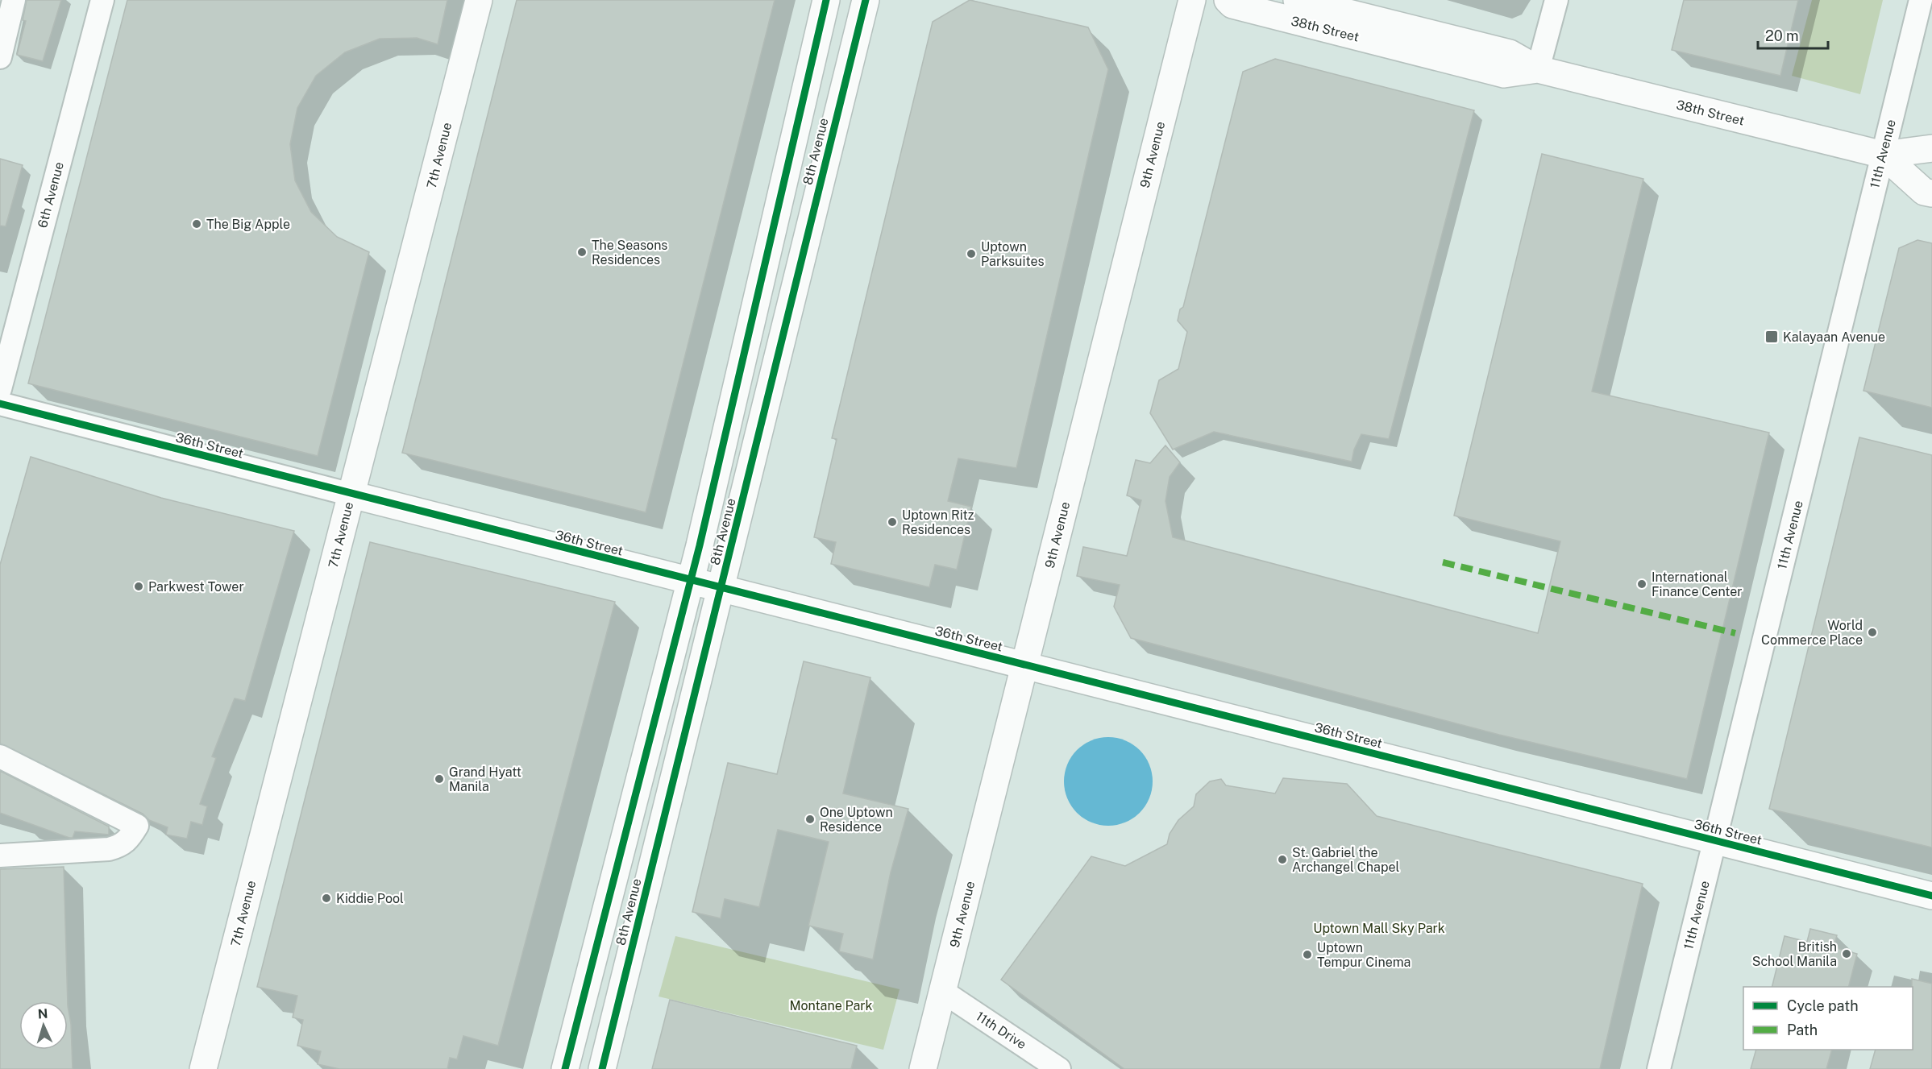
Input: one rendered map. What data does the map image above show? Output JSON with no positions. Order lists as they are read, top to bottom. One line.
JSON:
{"streets":{"street":["38th Street","8th Avenue","11th Avenue","9th Avenue","7th Avenue","6th Avenue","36th Street","11th Drive"]},"crossings":[["38th Street","11th Avenue"],["8th Avenue","36th Street"],["11th Avenue","36th Street"],["9th Avenue","36th Street"],["9th Avenue","11th Drive"],["7th Avenue","36th Street"]],"parks":["Uptown Mall Sky Park","Montane Park"],"places":{"other":["The Big Apple","The Seasons Residences","Uptown Parksuites","Uptown Ritz Residences","International Finance Center","Parkwest Tower","World Commerce Place","Grand Hyatt Manila","One Uptown Residence","St. Gabriel the Archangel Chapel","Kiddie Pool","British School Manila","Uptown Tempur Cinema"],"transit":["Kalayaan Avenue"]},"legend":["Cycle path","Path"],"scale_bar":"20 m","north":"top"}
